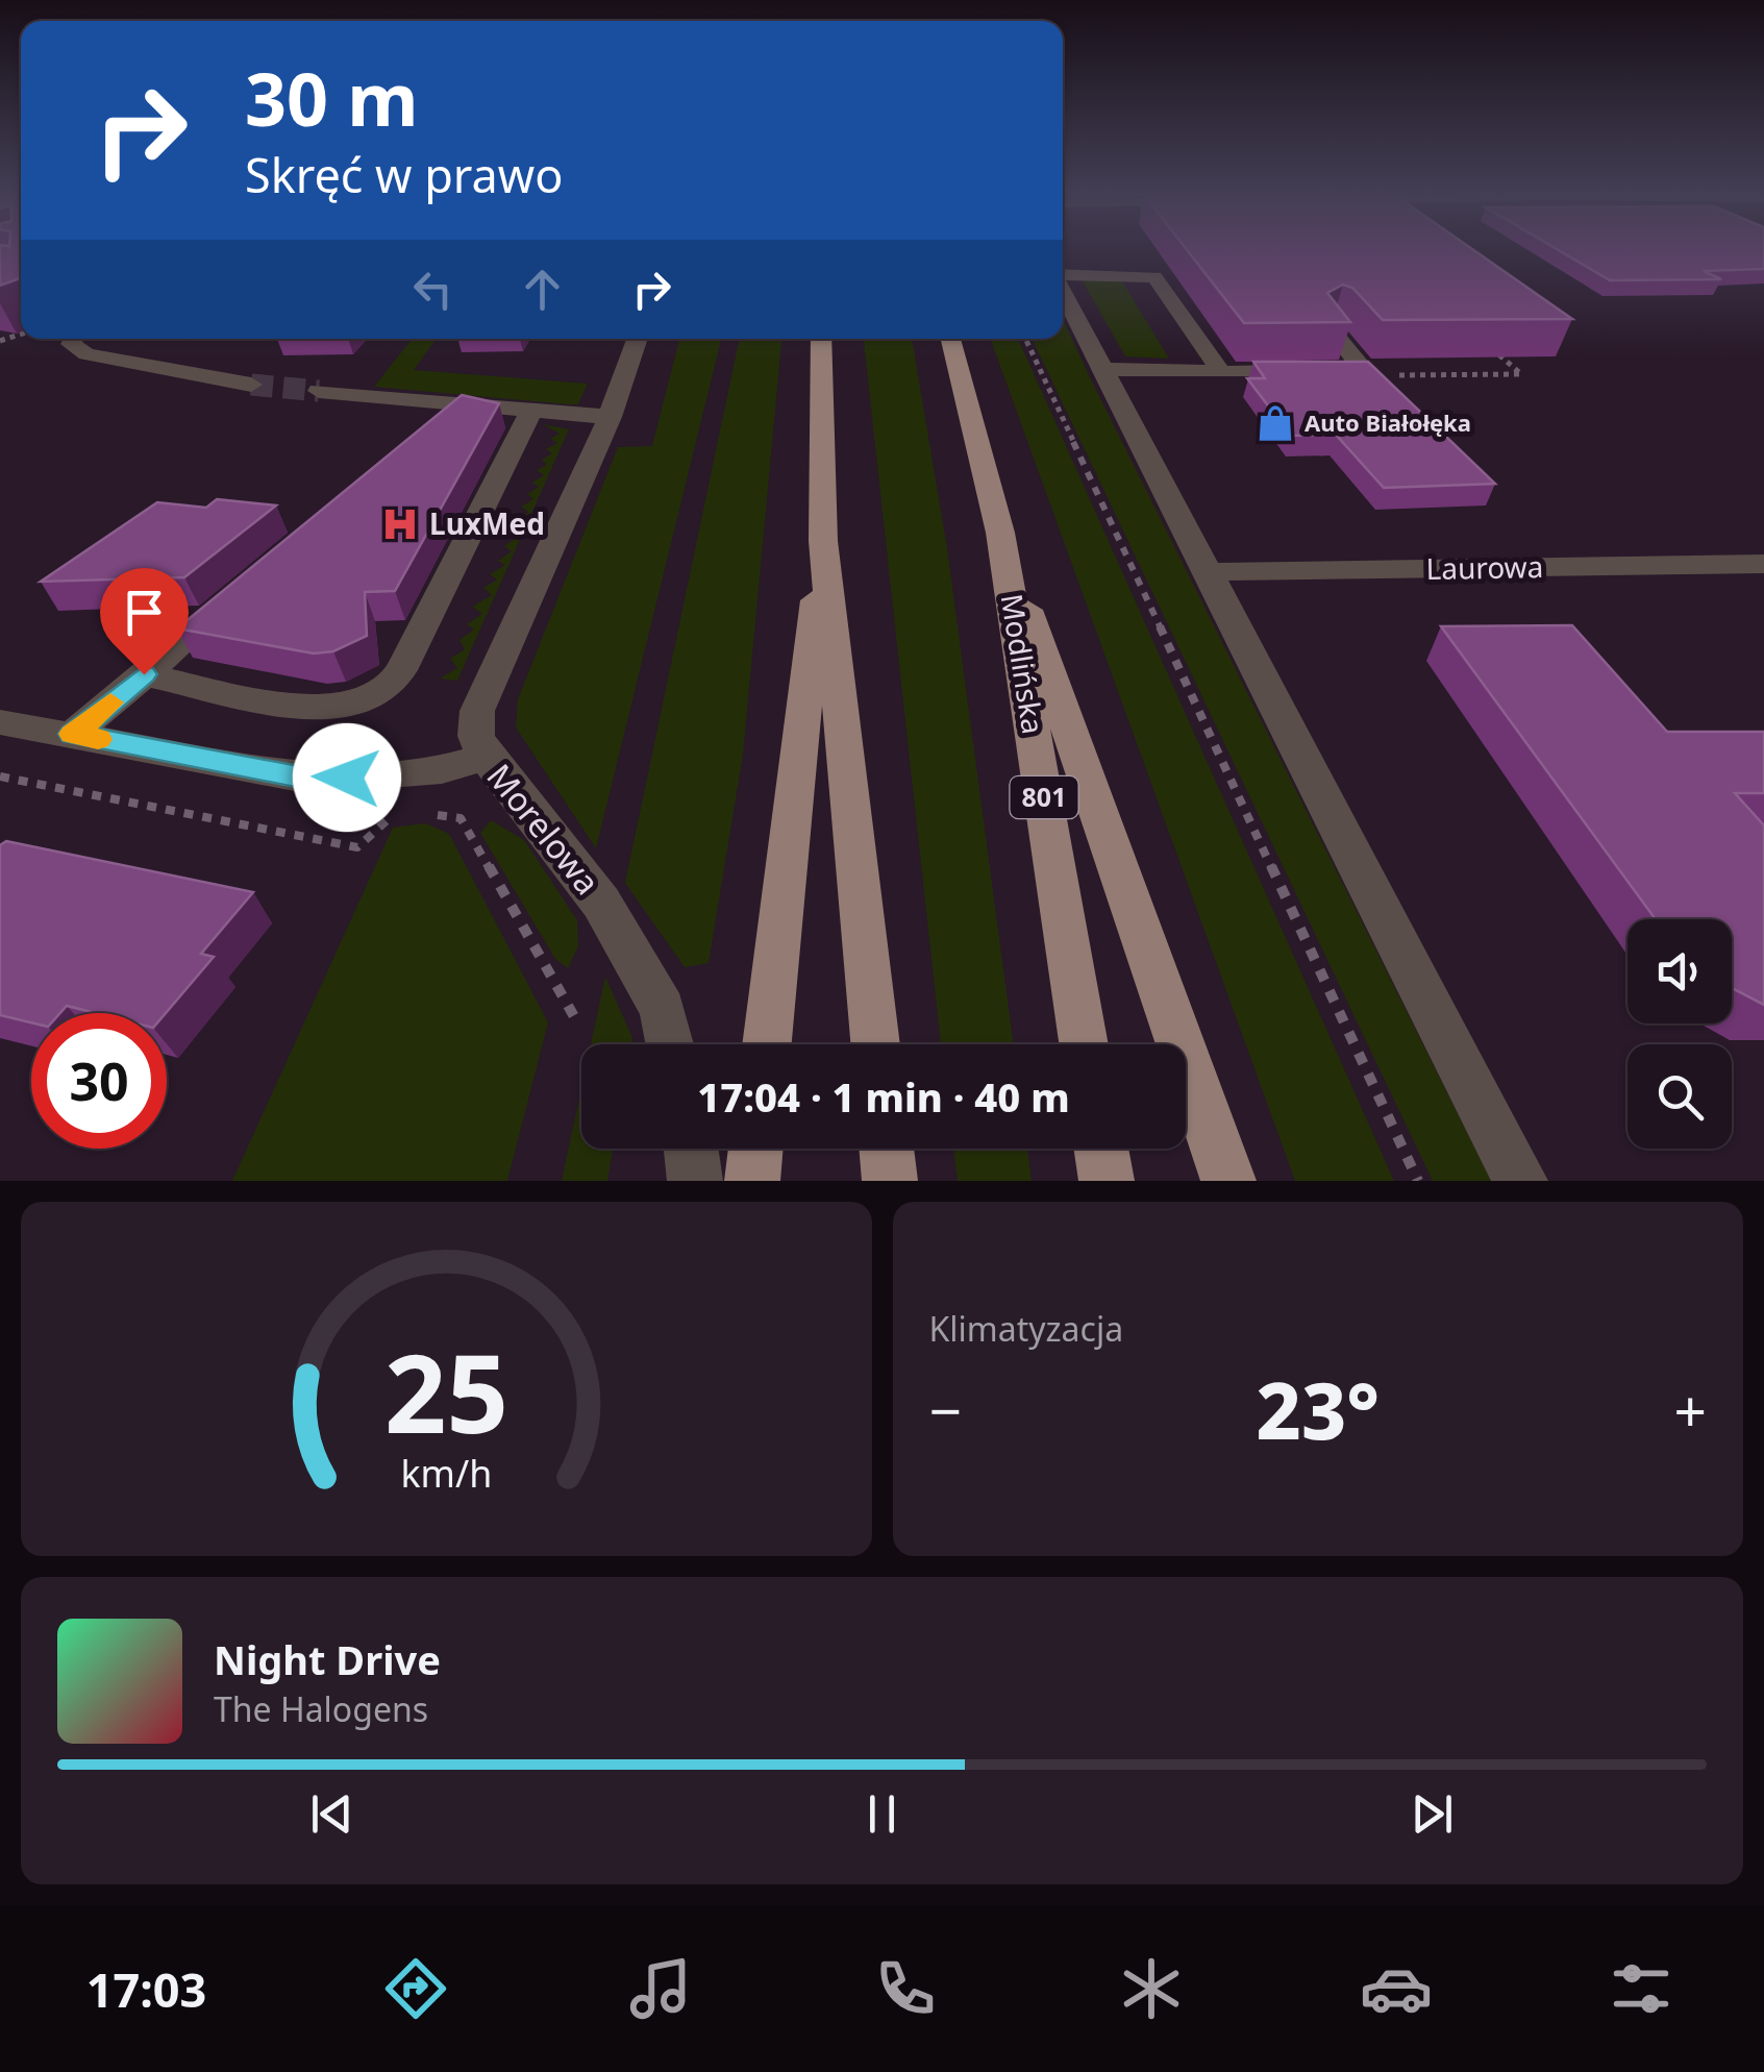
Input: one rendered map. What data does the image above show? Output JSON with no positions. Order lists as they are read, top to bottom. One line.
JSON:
{"streets":{"main road":["Modlińska","801"],"street":["Laurowa","Morelowa"]},"places":{"shop":["Auto Białołęka"],"hospital":["LuxMed"]},"page":{"turn":["30 m","Skręć w prawo"],"limit":"30","trip":"17:04 · 1 min · 40 m","tile":"Klimatyzacja","heat":["−","23°","+"],"song":["Night Drive","The Halogens"],"tabs":"17:03","gauge":["25","km/h"]}}
